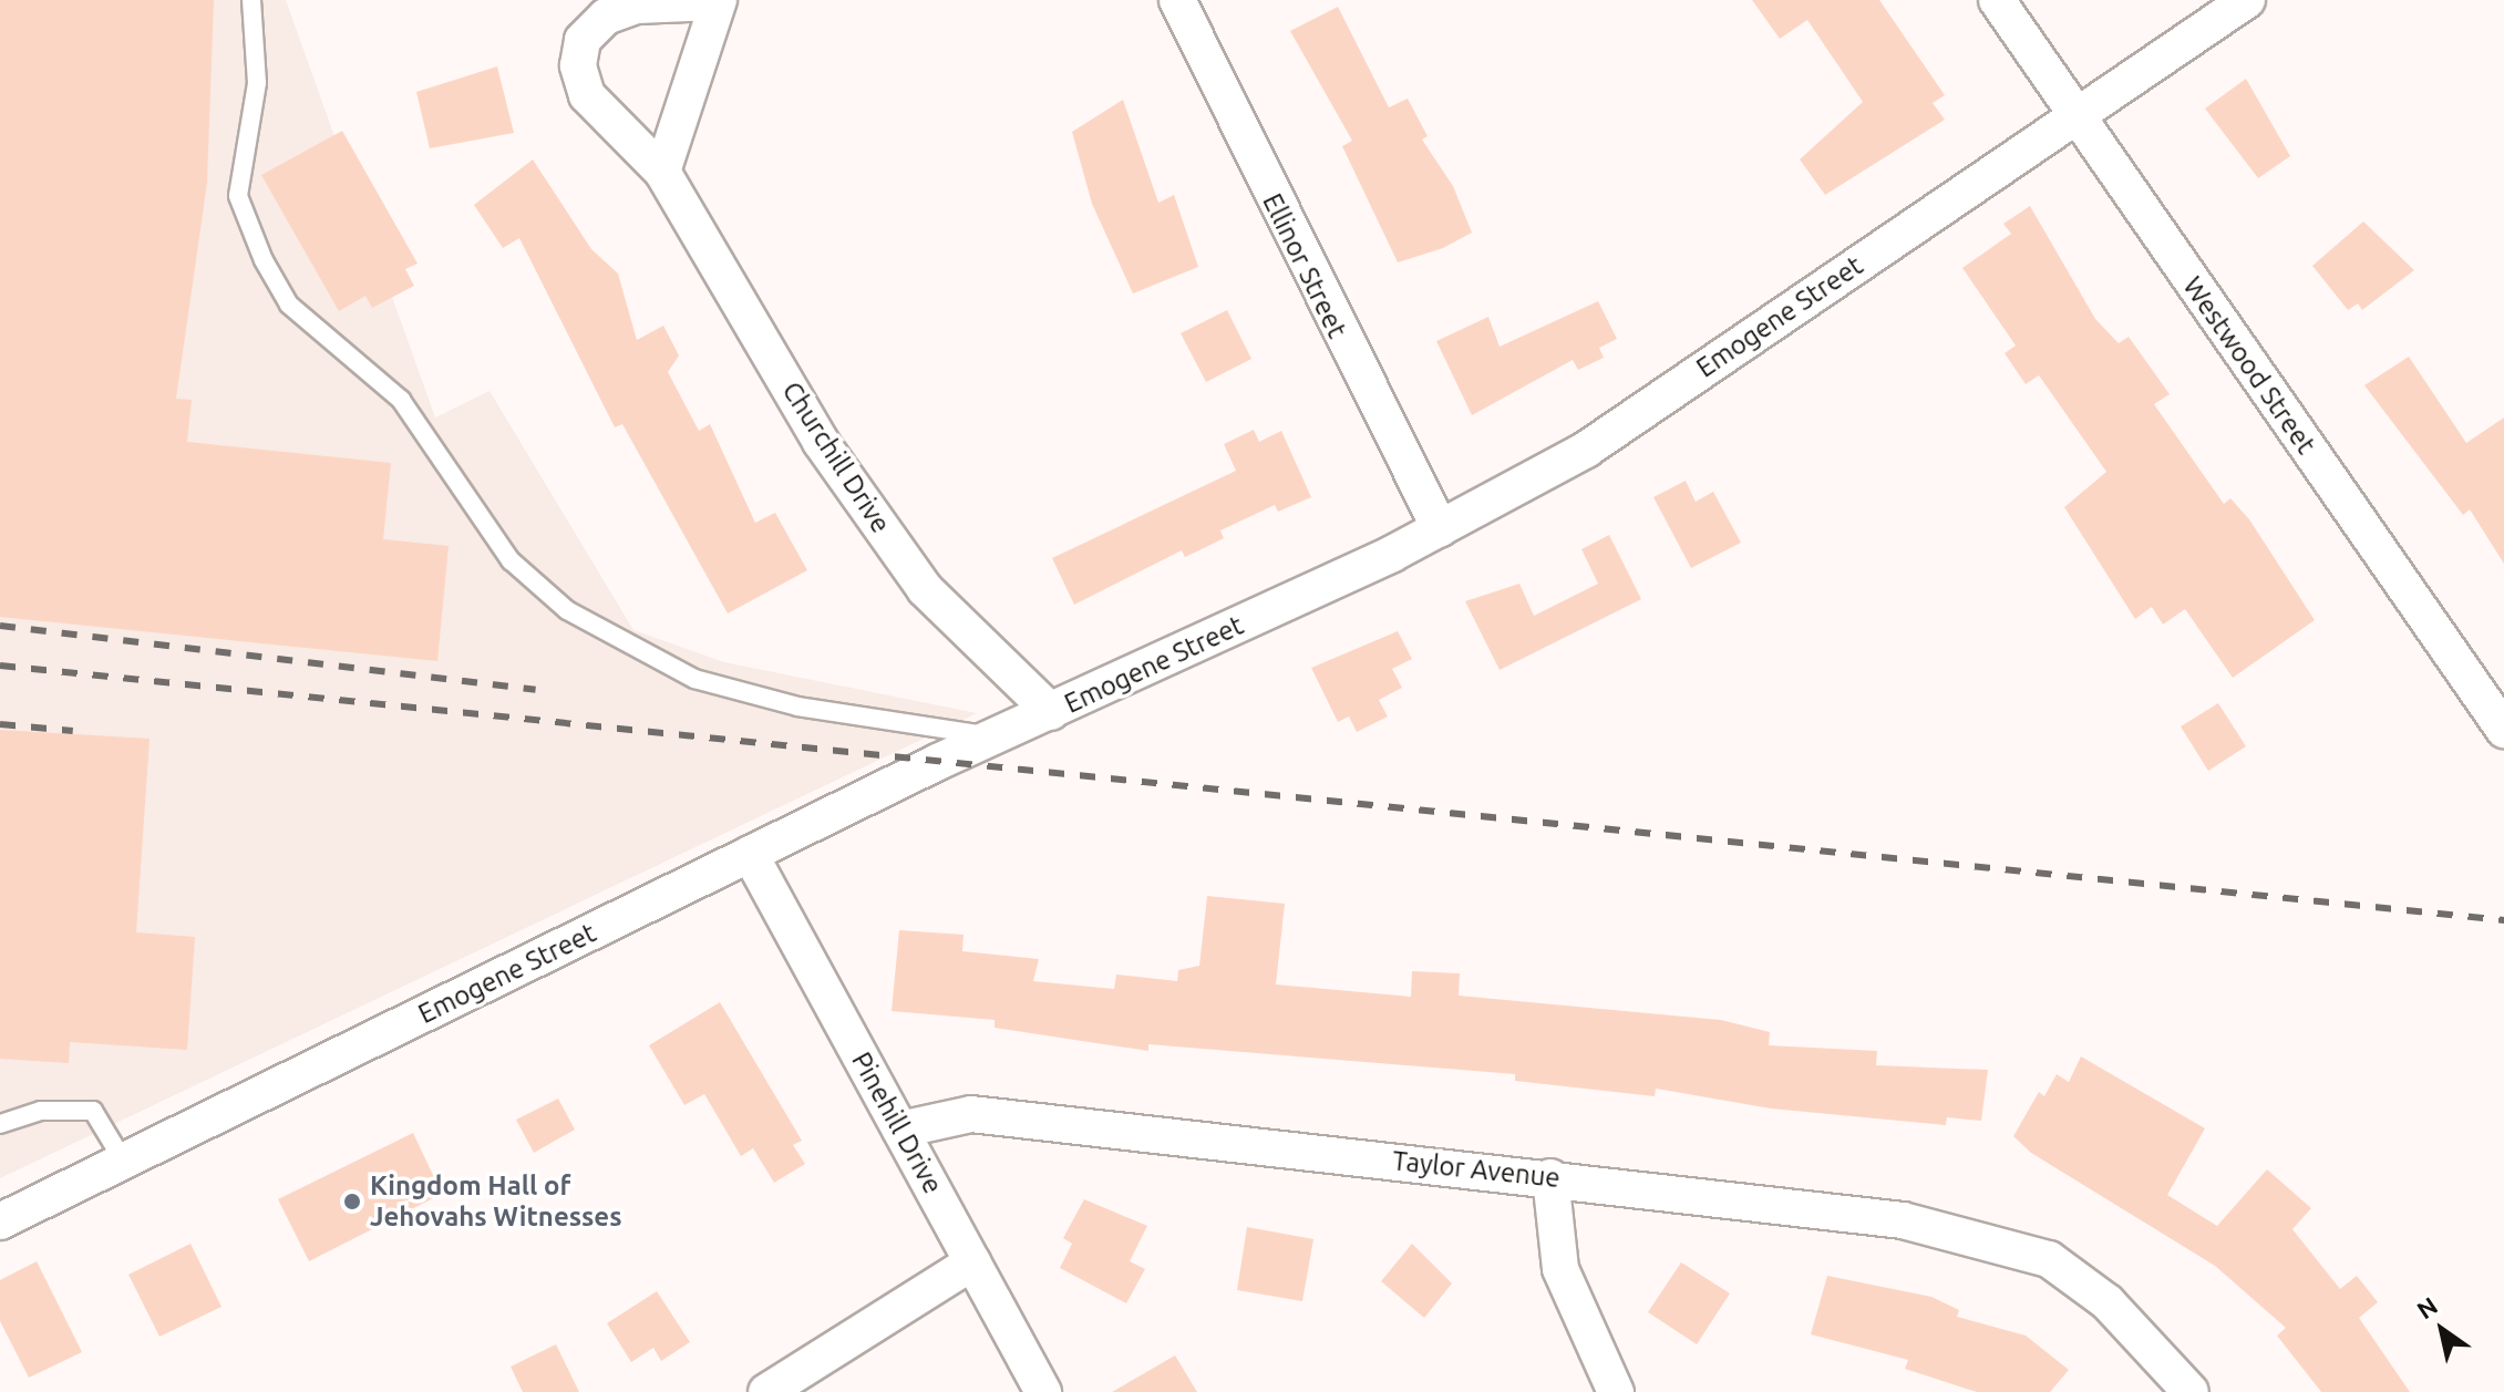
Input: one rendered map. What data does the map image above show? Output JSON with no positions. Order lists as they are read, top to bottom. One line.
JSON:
{"streets":{"street":["Ellinor Street","Emogene Street","Westwood Street","Churchill Drive","Pinehill Drive","Taylor Avenue"]},"crossings":[["Ellinor Street","Emogene Street"],["Emogene Street","Westwood Street"],["Emogene Street","Churchill Drive"],["Emogene Street","Pinehill Drive"],["Pinehill Drive","Taylor Avenue"]],"places":["Kingdom Hall of Jehovahs Witnesses"],"north":"top left"}
